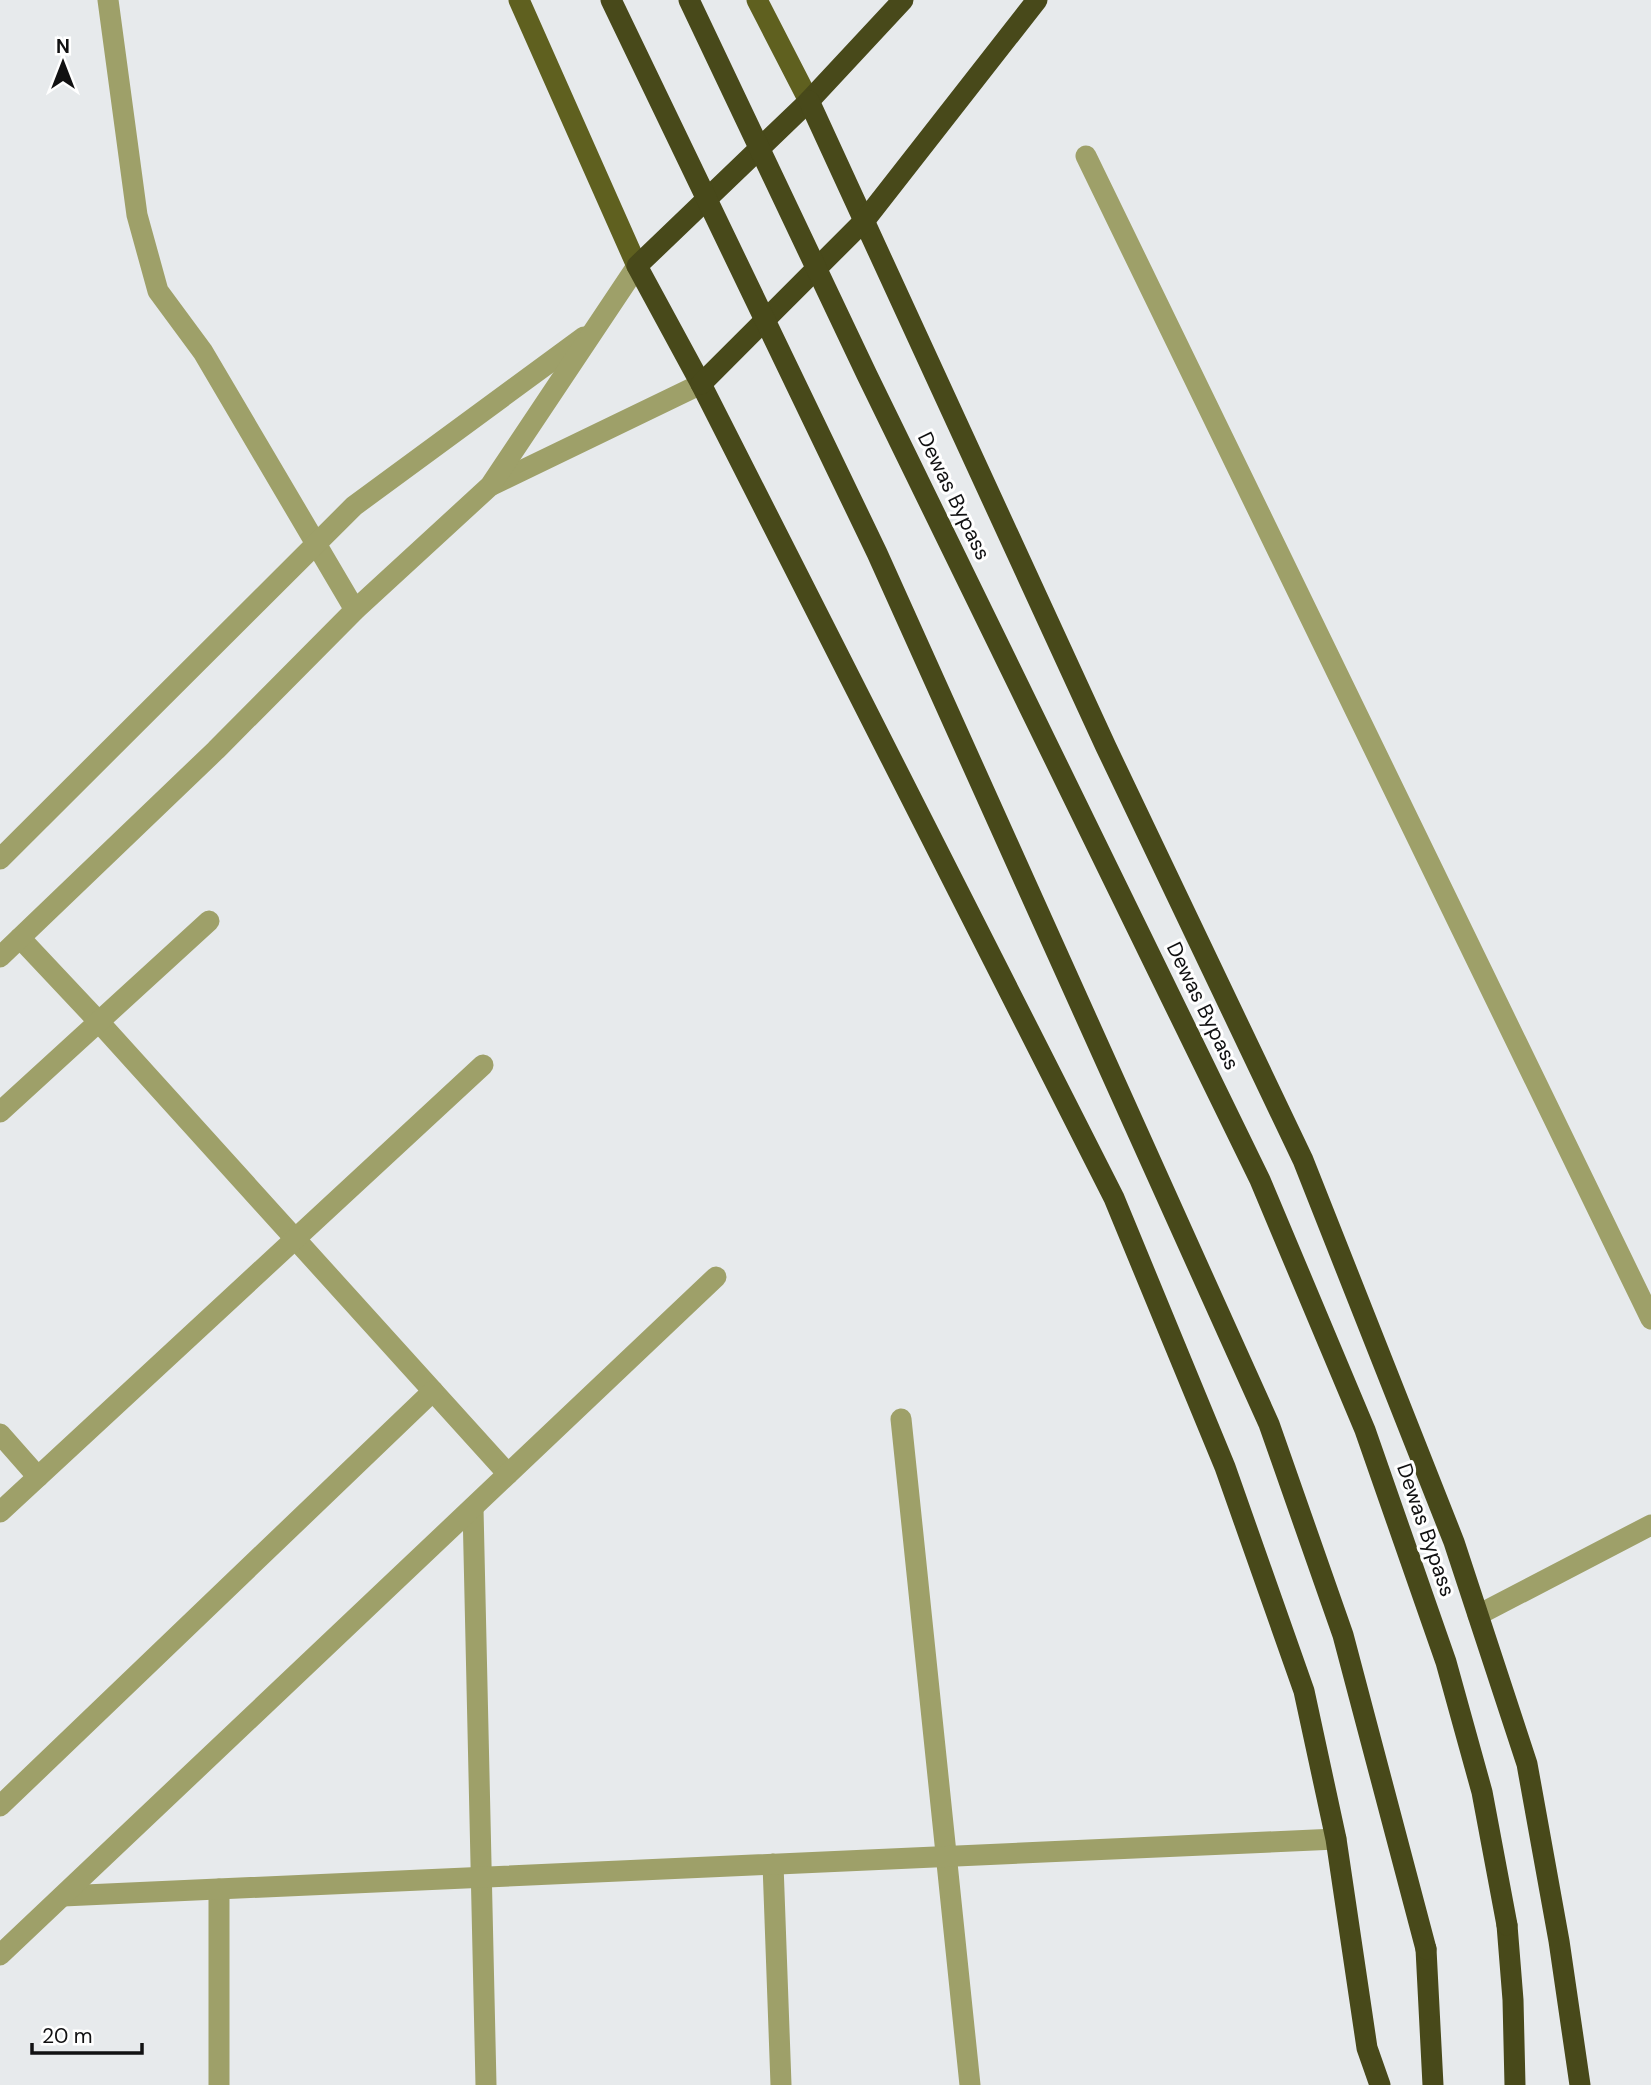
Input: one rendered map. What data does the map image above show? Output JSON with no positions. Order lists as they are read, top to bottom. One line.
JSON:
{"streets":{"highway":["Dewas Bypass"]},"scale_bar":"20 m","north":"top"}
